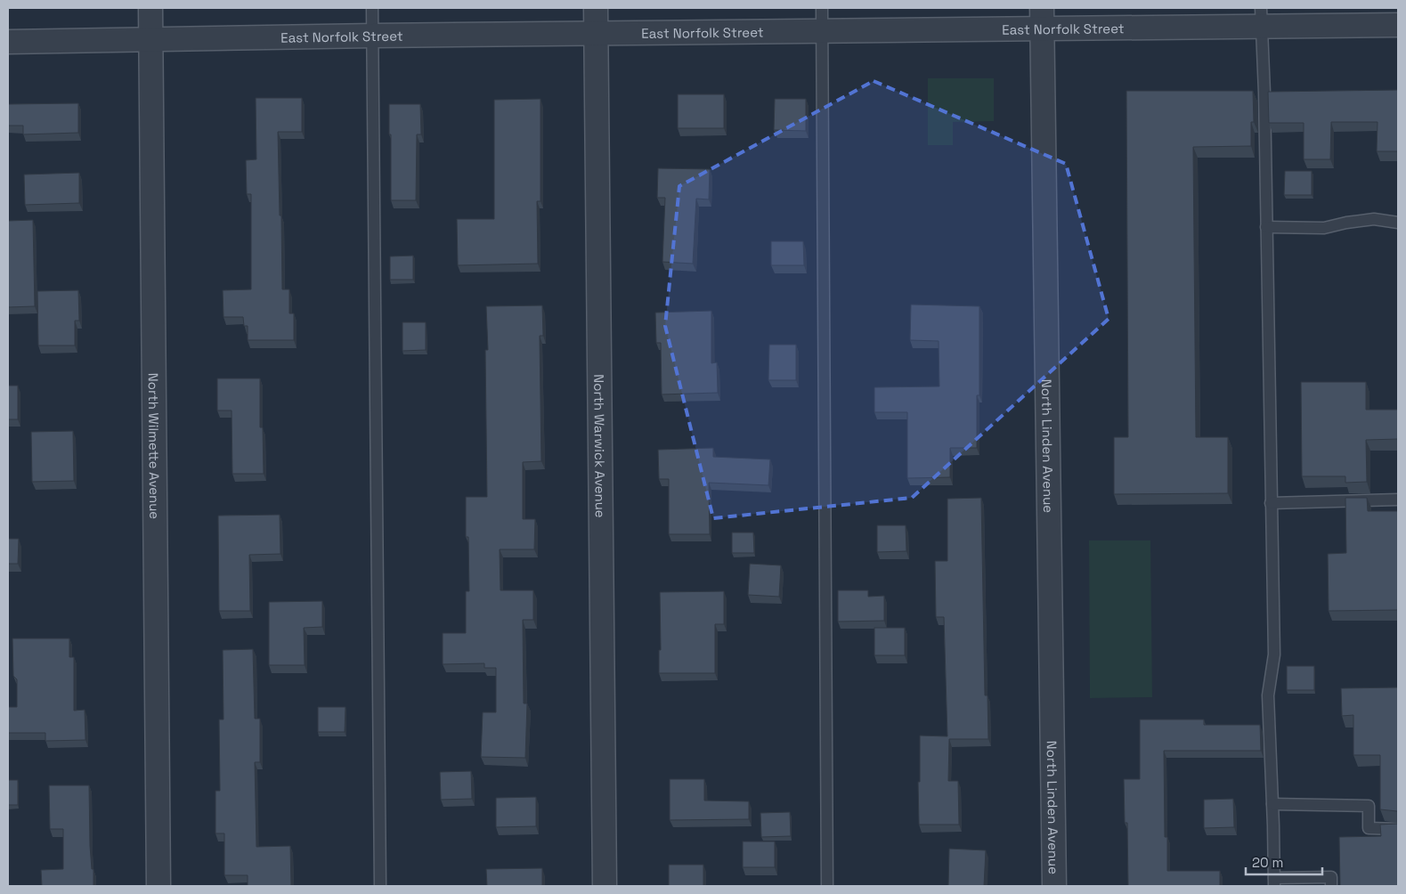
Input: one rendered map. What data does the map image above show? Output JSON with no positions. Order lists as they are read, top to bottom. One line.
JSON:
{"streets":{"street":["East Norfolk Street","North Wilmette Avenue","North Warwick Avenue","North Linden Avenue"]},"crossings":[["East Norfolk Street","North Wilmette Avenue"],["East Norfolk Street","North Warwick Avenue"],["East Norfolk Street","North Linden Avenue"]],"scale_bar":"20 m"}
